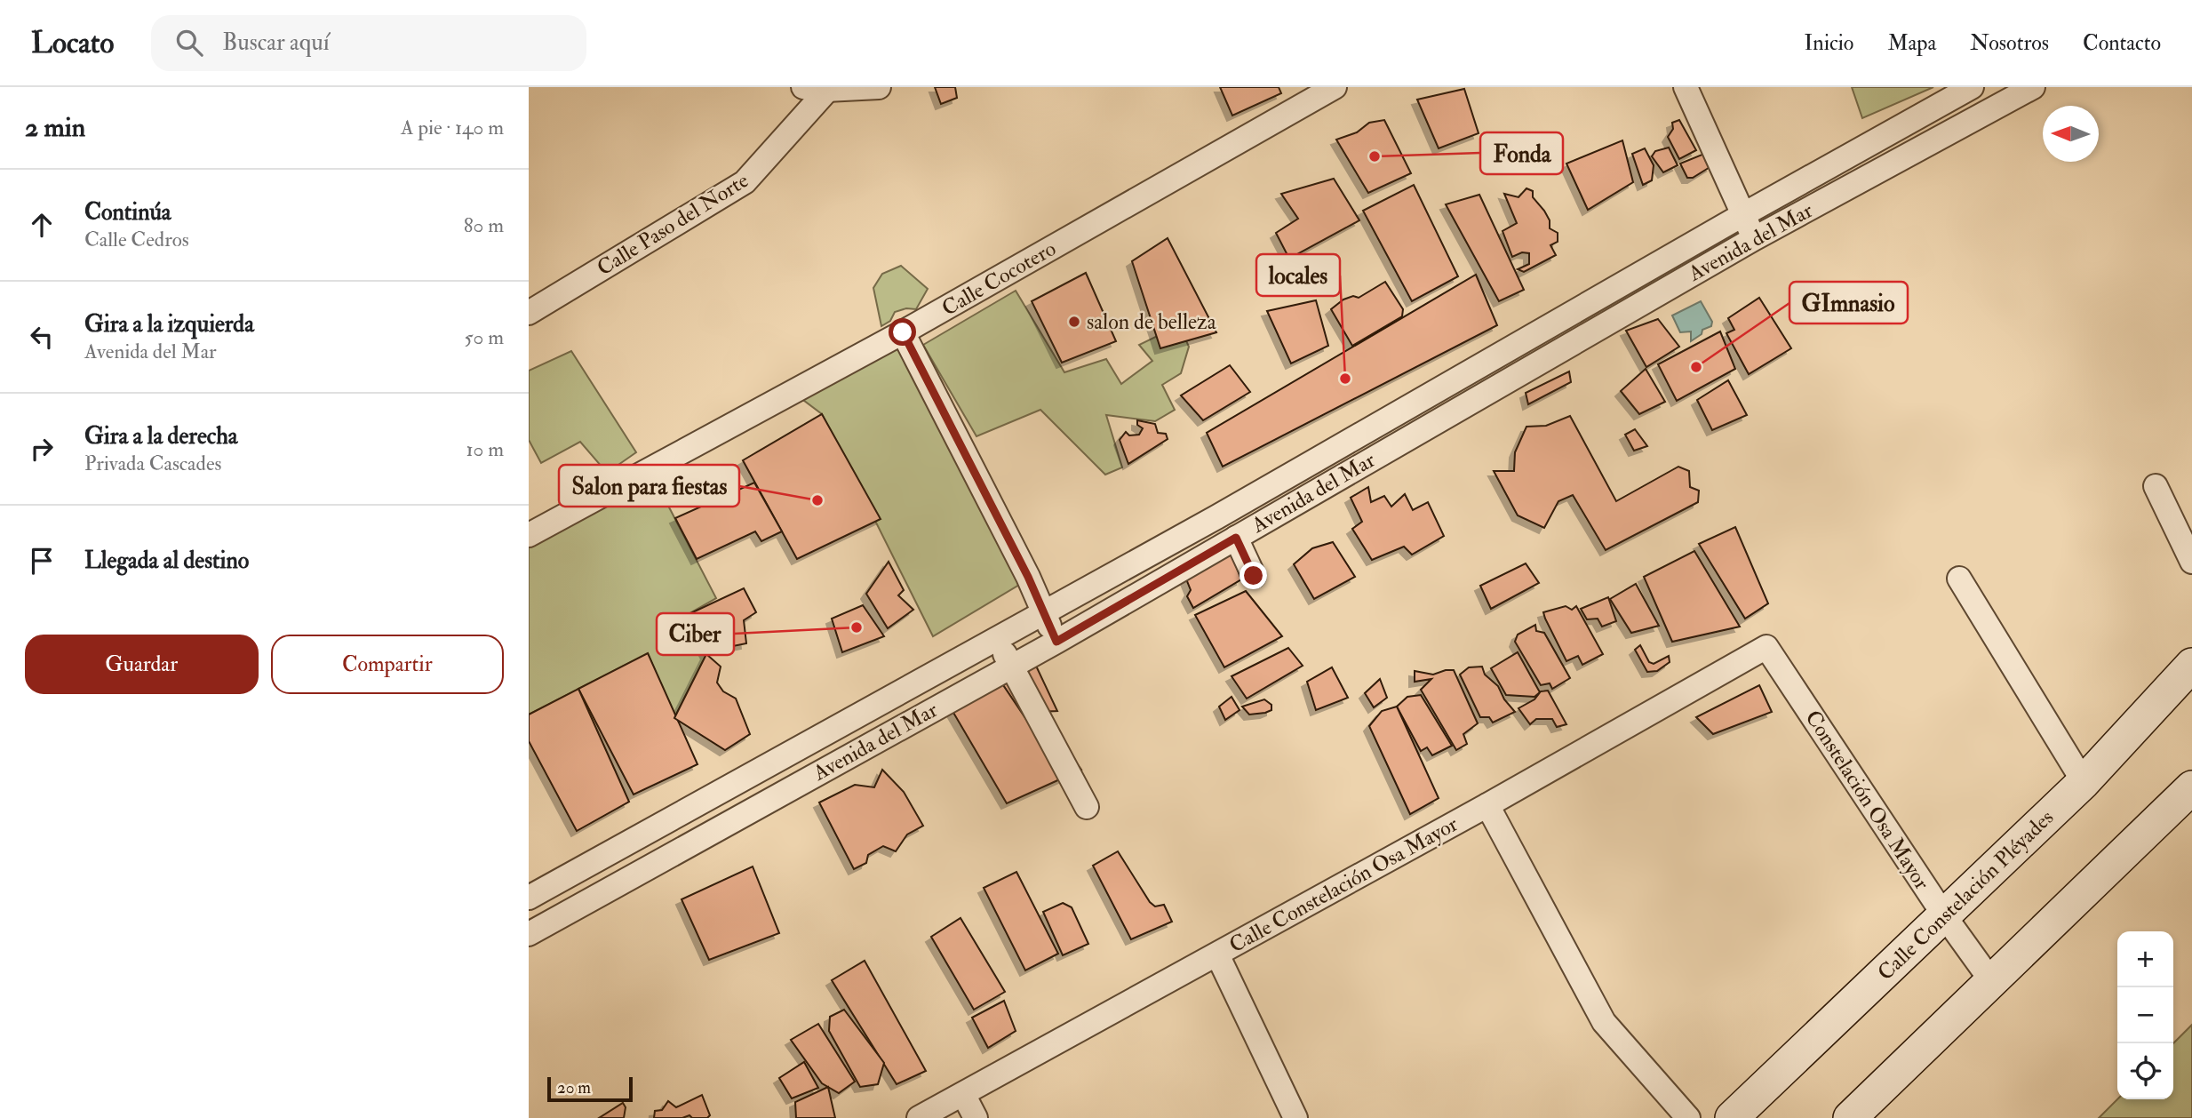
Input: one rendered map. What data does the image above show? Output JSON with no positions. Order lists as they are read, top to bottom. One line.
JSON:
{"streets":{"main road":["Calle Constelación Pléyades"],"street":["Calle Paso del Norte","Avenida del Mar","Calle Cocotero","Constelación Osa Mayor","Calle Constelación Osa Mayor"]},"crossings":[["Constelación Osa Mayor","Calle Constelación Osa Mayor"],["Constelación Osa Mayor","Calle Constelación Pléyades"]],"places":["Fonda","salon de belleza","GImnasio","locales","Salon para fiestas","Ciber"],"scale_bar":"20 m","north":"left","page":{"header":"Locato","search":"Buscar aquí","nav":["Inicio","Mapa","Nosotros","Contacto"],"heading":["2 min","A pie · 140 m"],"list":[["Continúa","Calle Cedros","80 m"],["Gira a la izquierda","Avenida del Mar","50 m"],["Gira a la derecha","Privada Cascades","10 m"],"Llegada al destino"],"buttons":["Guardar","Compartir"],"map_buttons":["+","−"],"scale":"20 m"}}
